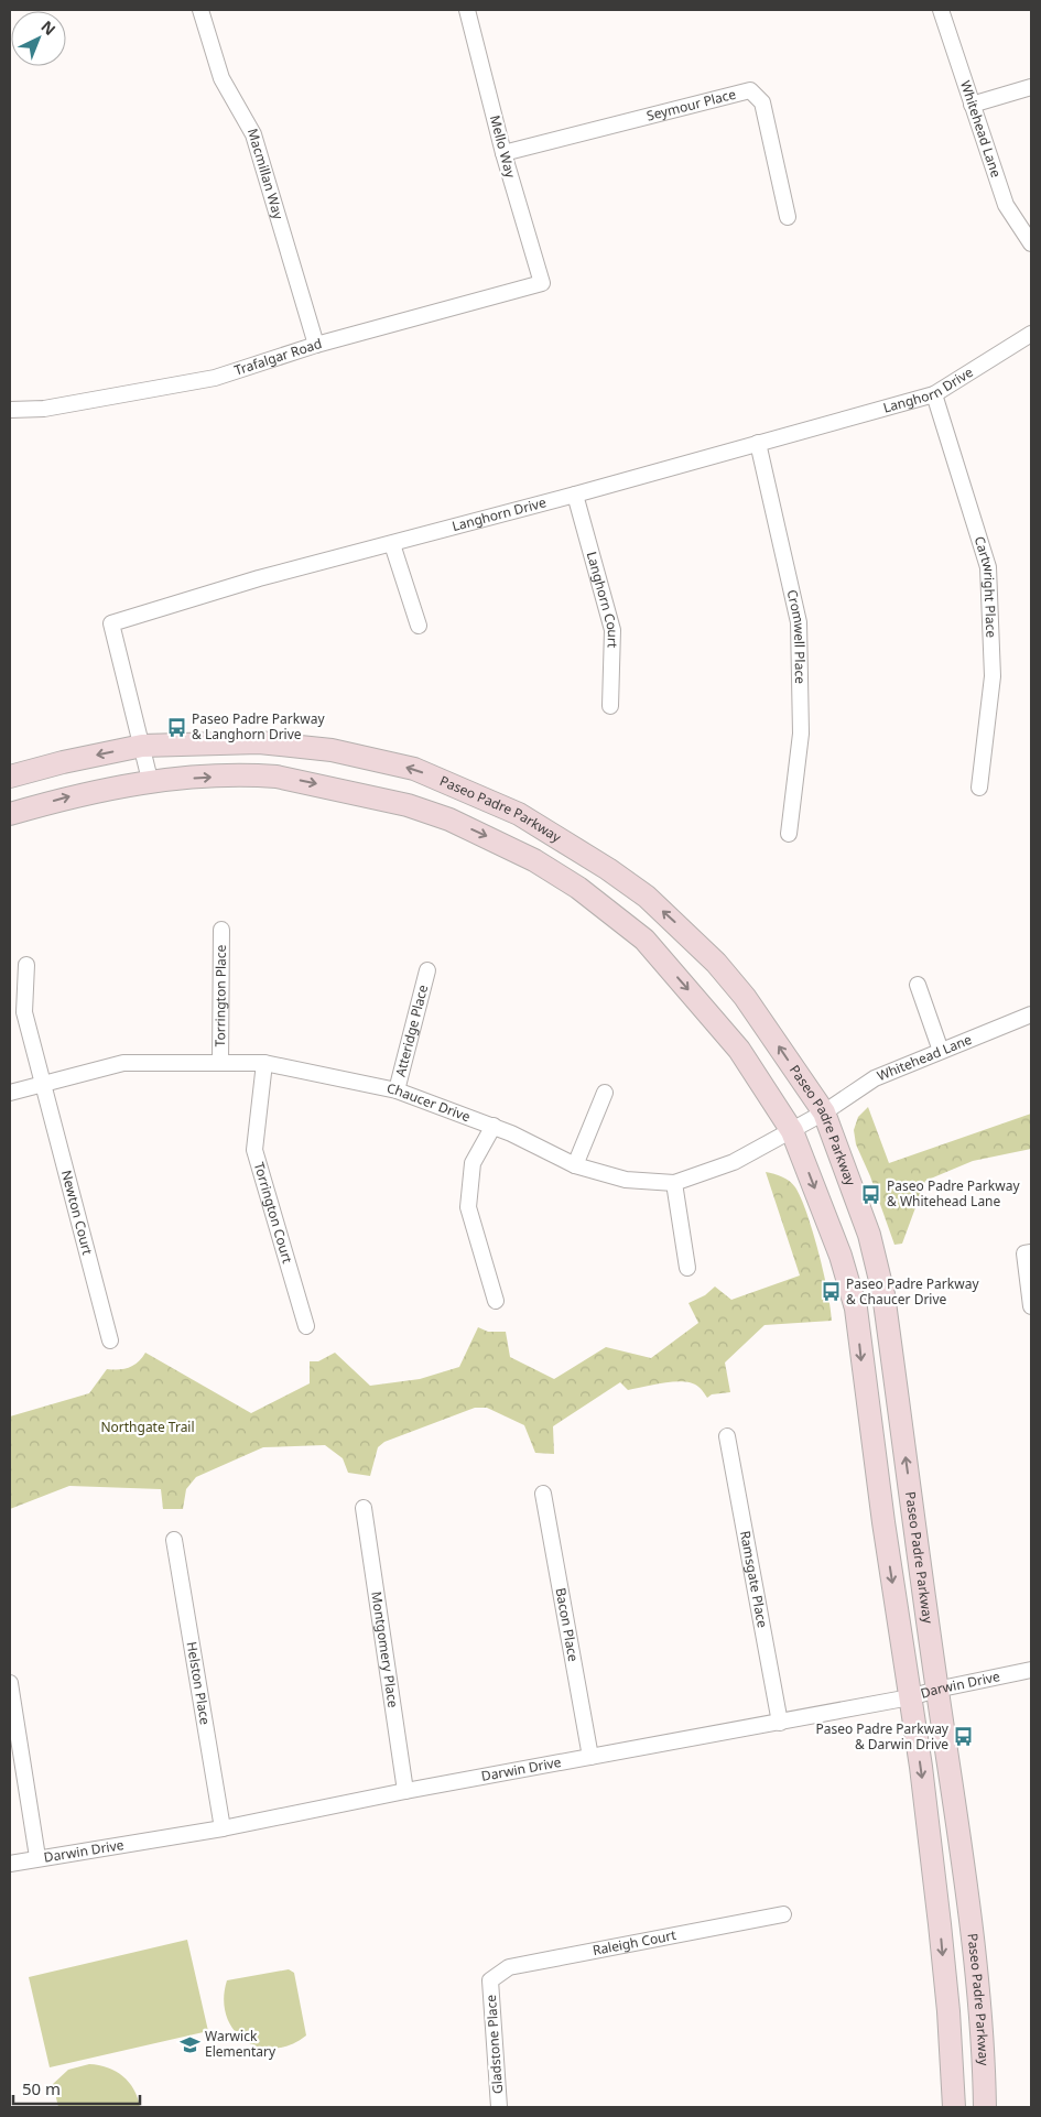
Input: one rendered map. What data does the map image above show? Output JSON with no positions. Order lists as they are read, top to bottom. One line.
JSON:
{"streets":{"main road":["Paseo Padre Parkway"],"street":["Seymour Place","Whitehead Lane","Mello Way","Macmillan Way","Trafalgar Road","Langhorn Drive","Cartwright Place","Langhorn Court","Cromwell Place","Torrington Place","Atteridge Place","Chaucer Drive","Torrington Court","Newton Court","Ramsgate Place","Bacon Place","Montgomery Place","Helston Place","Darwin Drive","Raleigh Court","Gladstone Place"]},"crossings":[["Seymour Place","Mello Way"],["Whitehead Lane","Paseo Padre Parkway"],["Whitehead Lane","Chaucer Drive"],["Mello Way","Trafalgar Road"],["Macmillan Way","Trafalgar Road"],["Langhorn Drive","Cartwright Place"],["Langhorn Drive","Langhorn Court"],["Langhorn Drive","Cromwell Place"],["Langhorn Drive","Paseo Padre Parkway"],["Paseo Padre Parkway","Chaucer Drive"],["Paseo Padre Parkway","Darwin Drive"],["Torrington Place","Chaucer Drive"],["Atteridge Place","Chaucer Drive"],["Chaucer Drive","Torrington Court"],["Chaucer Drive","Newton Court"],["Ramsgate Place","Darwin Drive"],["Bacon Place","Darwin Drive"],["Montgomery Place","Darwin Drive"],["Helston Place","Darwin Drive"],["Raleigh Court","Gladstone Place"]],"parks":["Northgate Trail"],"places":{"bus stop":["Paseo Padre Parkway & Langhorn Drive","Paseo Padre Parkway & Whitehead Lane","Paseo Padre Parkway & Chaucer Drive","Paseo Padre Parkway & Darwin Drive"],"school or university":["Warwick Elementary"]},"scale_bar":"50 m","north":"top right"}
